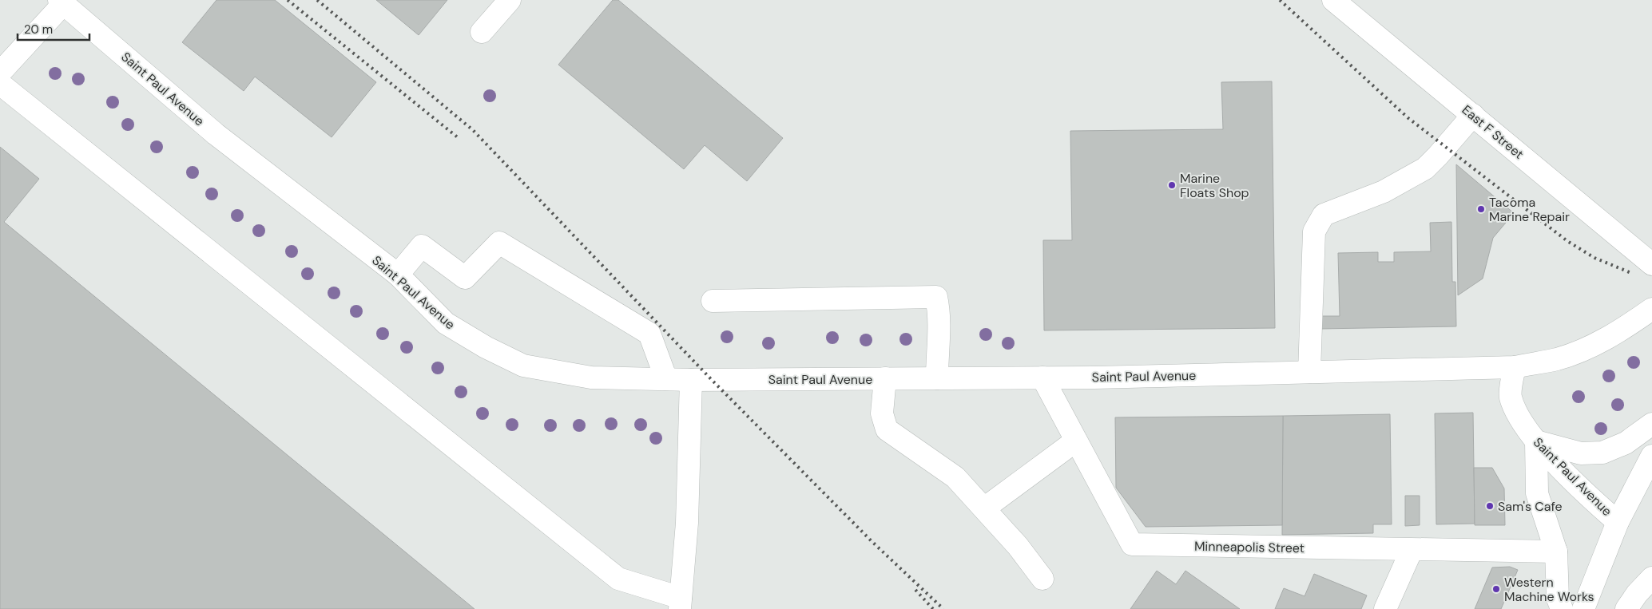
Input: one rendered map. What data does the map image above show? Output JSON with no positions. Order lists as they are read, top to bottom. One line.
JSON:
{"streets":{"street":["Saint Paul Avenue","East F Street","Minneapolis Street"]},"crossings":[["Saint Paul Avenue","Minneapolis Street"]],"places":["Marine Floats Shop","Tacoma Marine Repair","Sam's Cafe","Western Machine Works"],"scale_bar":"20 m"}
